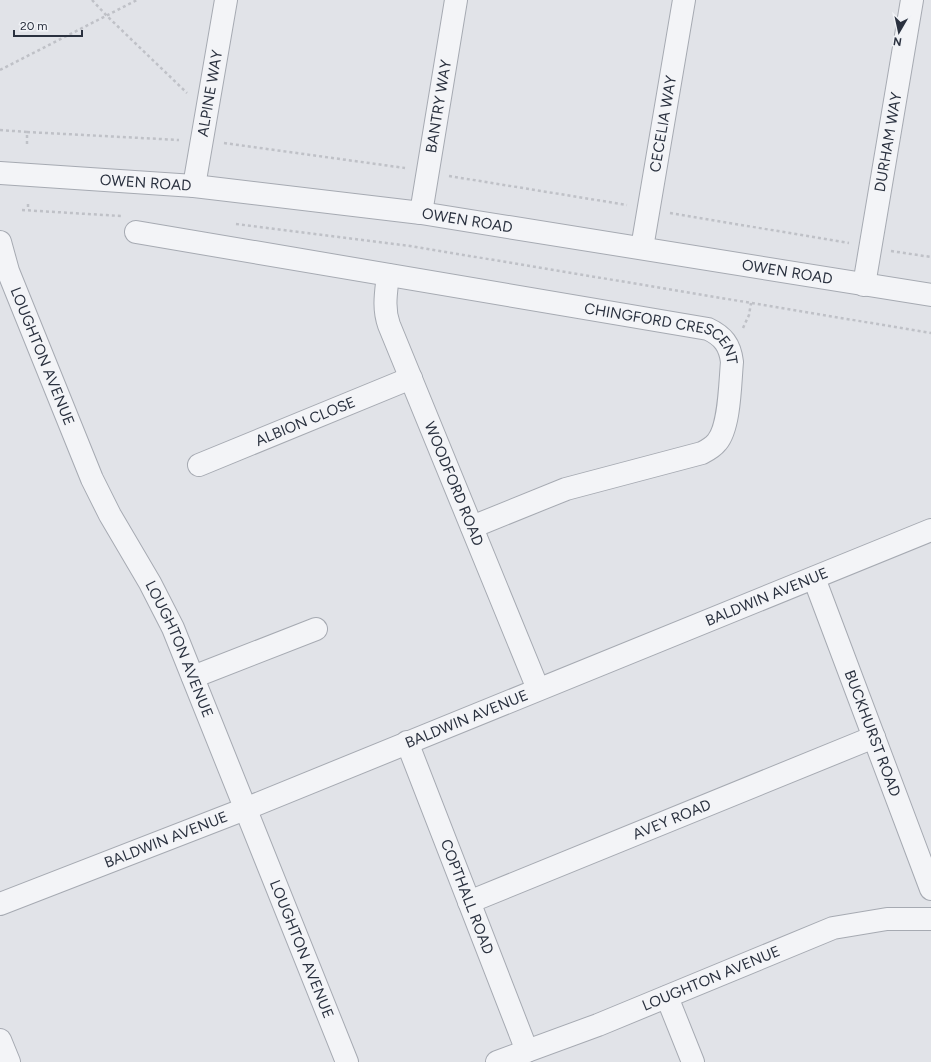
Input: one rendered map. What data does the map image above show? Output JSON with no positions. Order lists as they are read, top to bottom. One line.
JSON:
{"streets":{"street":["ALPINE WAY","BANTRY WAY","CECELIA WAY","DURHAM WAY","OWEN ROAD","CHINGFORD CRESCENT","LOUGHTON AVENUE","ALBION CLOSE","WOODFORD ROAD","BALDWIN AVENUE","BUCKHURST ROAD","AVEY ROAD","COPTHALL ROAD"]},"crossings":[["ALPINE WAY","OWEN ROAD"],["BANTRY WAY","OWEN ROAD"],["CECELIA WAY","OWEN ROAD"],["DURHAM WAY","OWEN ROAD"],["CHINGFORD CRESCENT","WOODFORD ROAD"],["LOUGHTON AVENUE","BALDWIN AVENUE"],["LOUGHTON AVENUE","COPTHALL ROAD"],["ALBION CLOSE","WOODFORD ROAD"],["WOODFORD ROAD","BALDWIN AVENUE"],["BALDWIN AVENUE","BUCKHURST ROAD"],["BALDWIN AVENUE","COPTHALL ROAD"],["BUCKHURST ROAD","AVEY ROAD"],["AVEY ROAD","COPTHALL ROAD"]],"scale_bar":"20 m","north":"bottom"}
